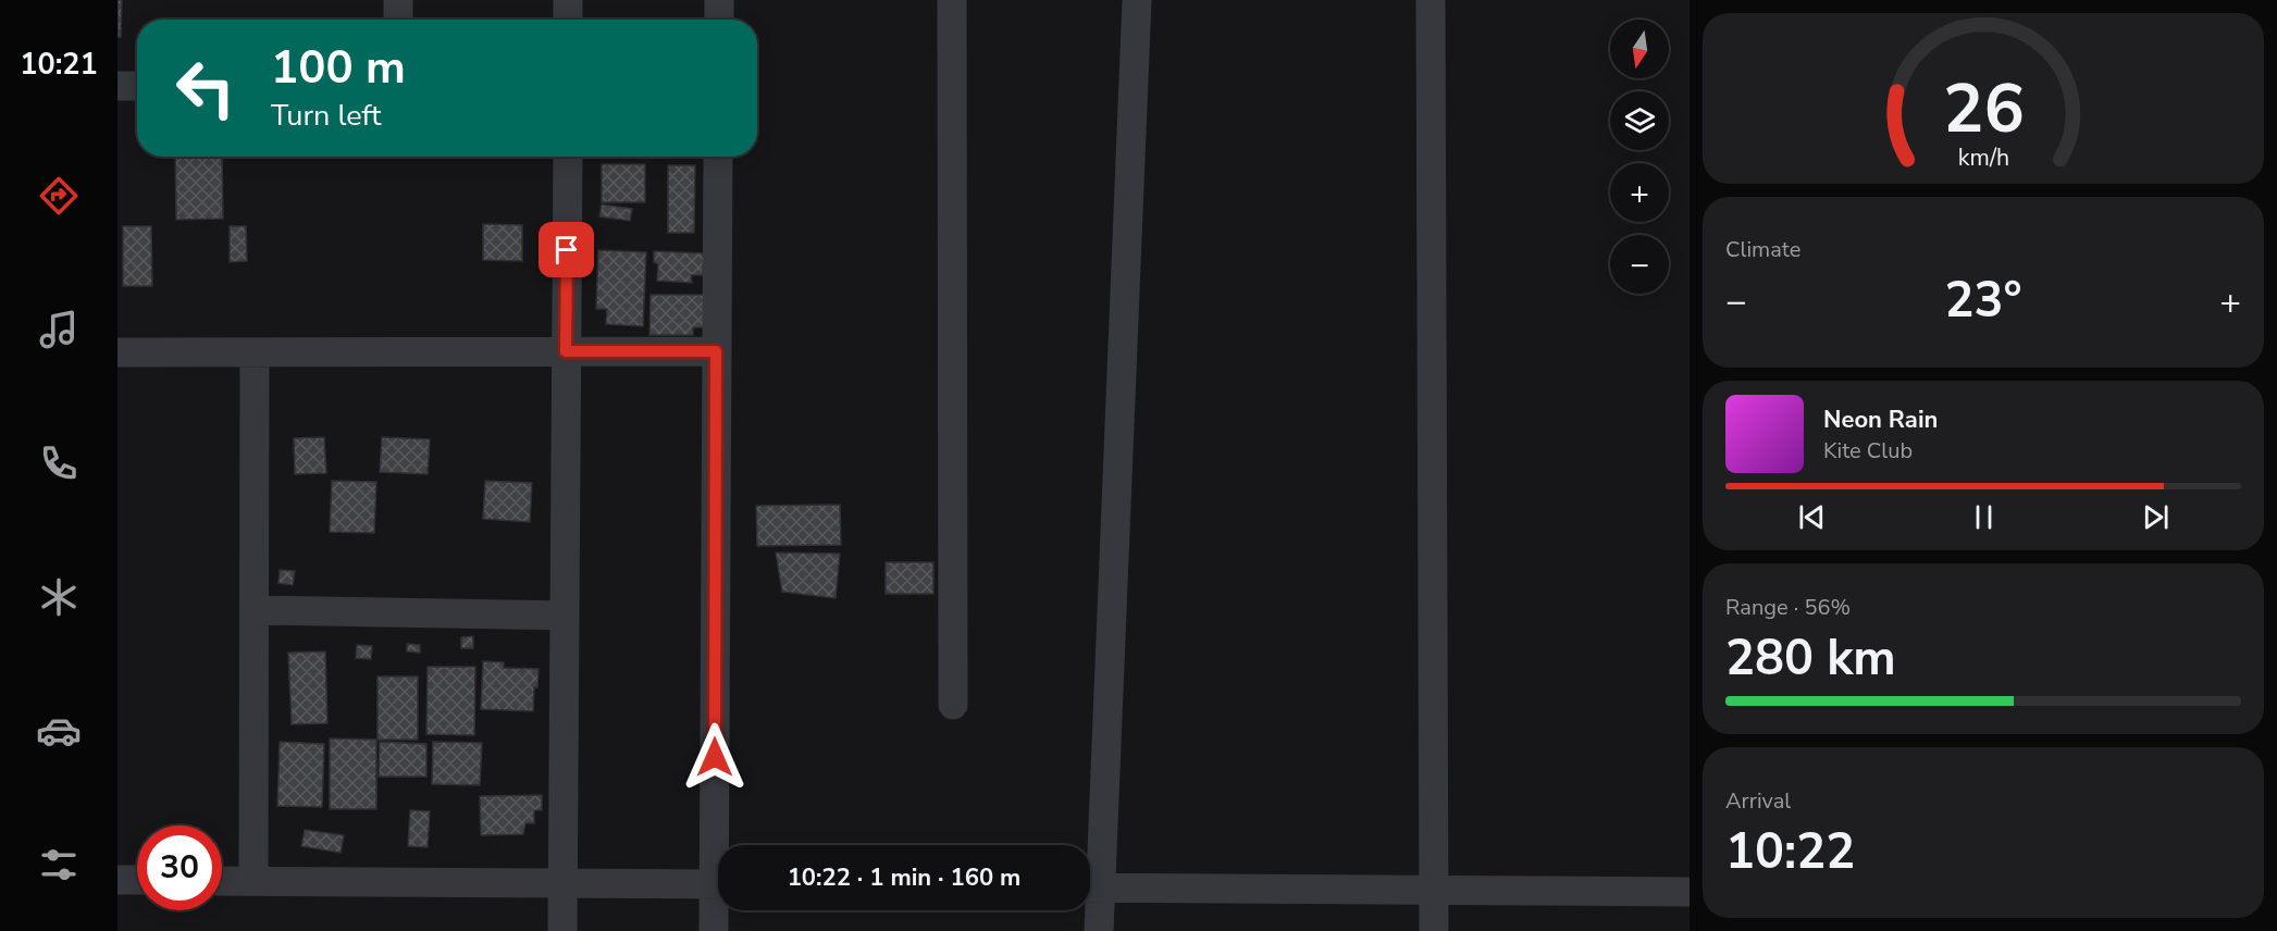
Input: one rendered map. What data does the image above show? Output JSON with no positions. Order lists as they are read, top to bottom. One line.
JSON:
{"north":"bottom","page":{"tabs":"10:21","map_buttons":["+","−"],"turn":["100 m","Turn left"],"tile":["Climate",["Range · 56%","280 km"],["Arrival","10:22"]],"heat":["−","23°","+"],"song":["Neon Rain","Kite Club"],"limit":"30","trip":"10:22 · 1 min · 160 m","gauge":["26","km/h"]}}
